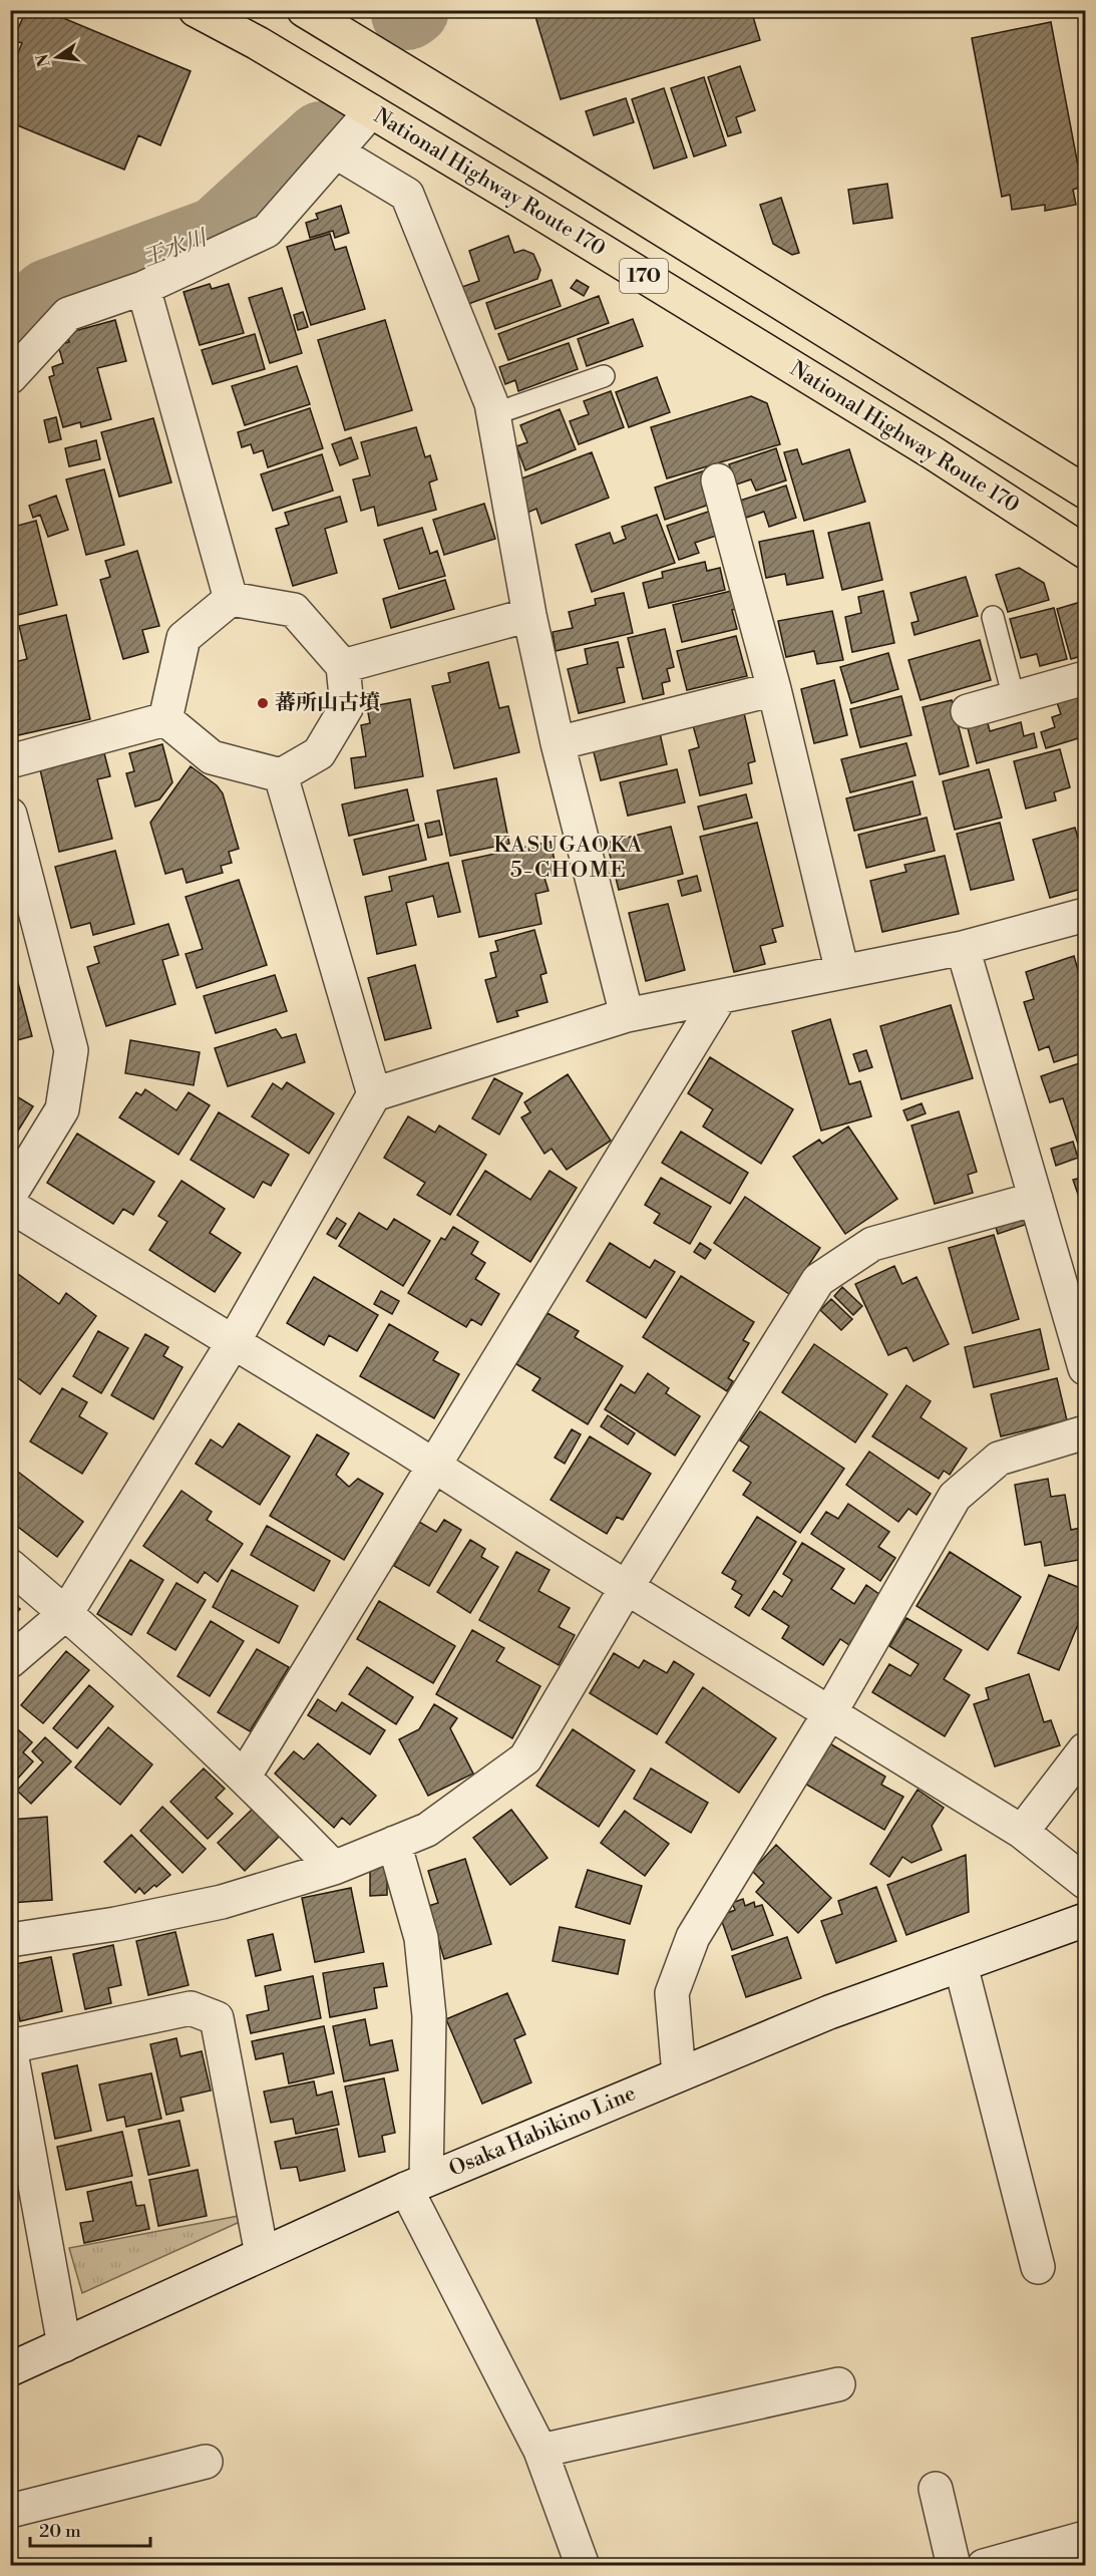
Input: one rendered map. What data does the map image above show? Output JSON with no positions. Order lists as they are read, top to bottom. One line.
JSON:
{"streets":{"highway":["National Highway Route 170","170"],"street":["Osaka Habikino Line"]},"districts":["KASUGAOKA 5-CHOME"],"water":["王水川"],"places":["蕃所山古墳"],"scale_bar":"20 m","north":"left"}
